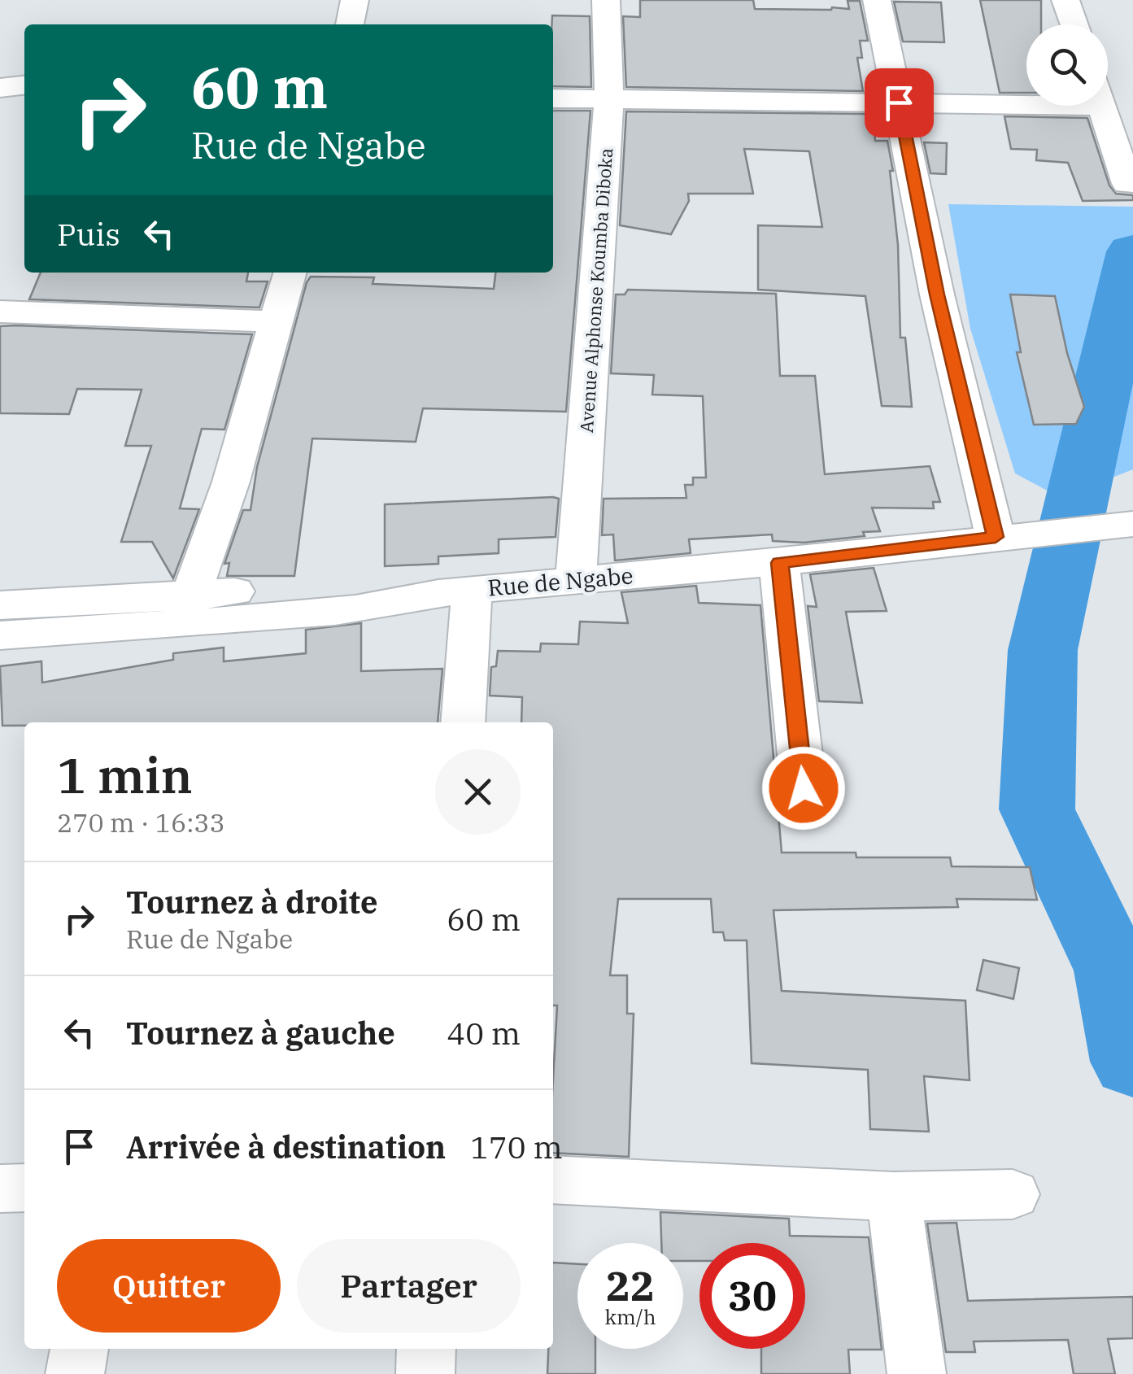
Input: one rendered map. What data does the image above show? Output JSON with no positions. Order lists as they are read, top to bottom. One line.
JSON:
{"streets":{"street":["Avenue Alphonse Koumba Diboka","Rue de Ngabe"]},"crossings":[["Avenue Alphonse Koumba Diboka","Rue de Ngabe"]],"page":{"turn":["60 m","Rue de Ngabe"],"then":"Puis","heading":["1 min","270 m · 16:33"],"list":[{"name":"Tournez à droite","note":"Rue de Ngabe","value":"60 m"},{"name":"Tournez à gauche","value":"40 m"},{"name":"Arrivée à destination","value":"170 m"}],"buttons":["Quitter","Partager"],"speed":"22 km/h","limit":"30"}}
